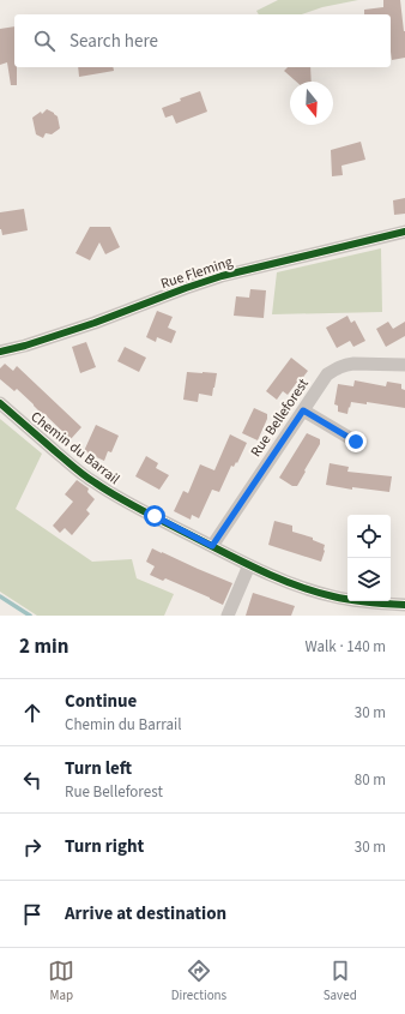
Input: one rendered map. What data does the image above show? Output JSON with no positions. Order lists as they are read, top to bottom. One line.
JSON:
{"streets":{"street":["Rue Fleming","Rue Belleforest","Chemin du Barrail"]},"crossings":[["Rue Belleforest","Chemin du Barrail"]],"north":"bottom","page":{"search":"Search here","heading":["2 min","Walk · 140 m"],"list":[["Continue","Chemin du Barrail","30 m"],["Turn left","Rue Belleforest","80 m"],["Turn right","30 m"],"Arrive at destination"],"nav":["Map","Directions","Saved"]}}
